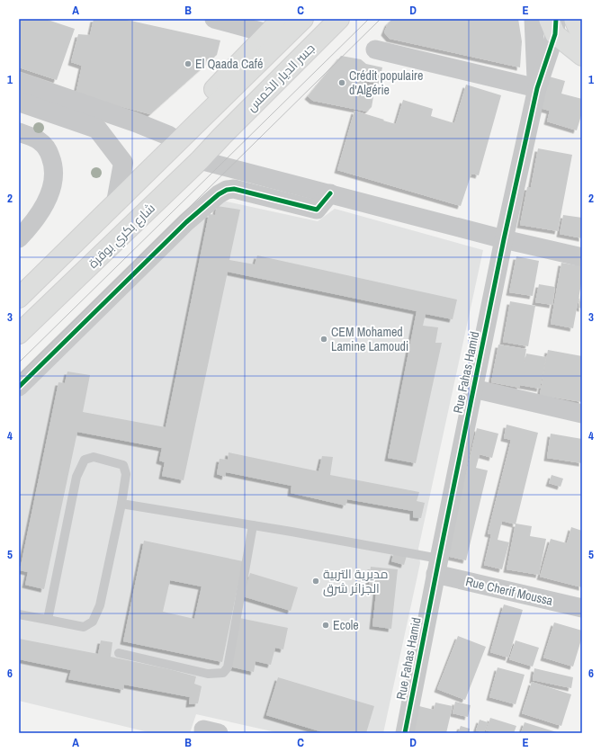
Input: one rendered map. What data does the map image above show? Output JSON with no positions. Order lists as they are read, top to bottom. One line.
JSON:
{"streets":{"main road":["جسر الديار الخمس","شارع بكري بوقرة"],"street":["Rue Fahas Hamid","Rue Cherif Moussa"]},"crossings":[["جسر الديار الخمس","شارع بكري بوقرة"],["Rue Fahas Hamid","Rue Cherif Moussa"]],"places":["El Qaada Café","Crédit populaire d'Algérie","CEM Mohamed Lamine Lamoudi","مديرية التربية الجزائر شرق","Ecole"],"grid":{"columns":["A","B","C","D","E"],"rows":["1","2","3","4","5","6"]}}
